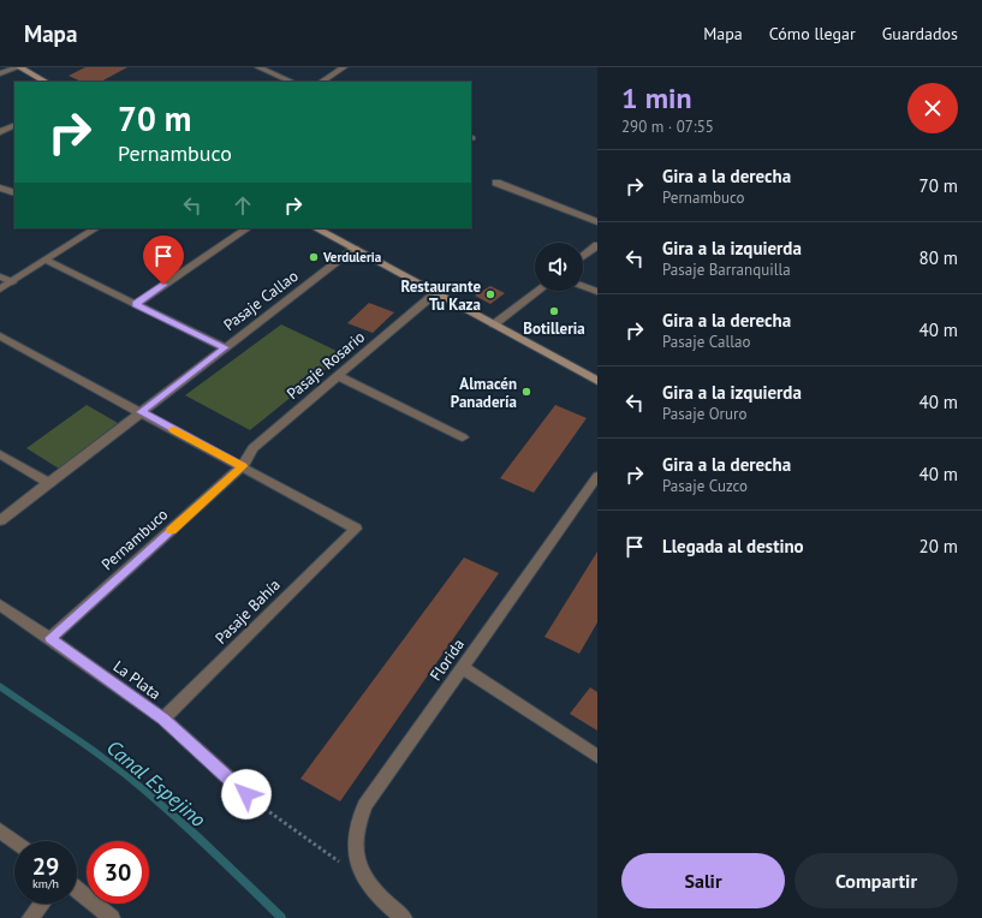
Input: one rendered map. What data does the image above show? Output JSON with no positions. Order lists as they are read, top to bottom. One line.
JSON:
{"streets":{"street":["Pasaje Callao","Pasaje Rosario","Pernambuco","Pasaje Bahía","Florida","La Plata"]},"crossings":[["Pasaje Rosario","Pernambuco"],["Pasaje Rosario","Pasaje Bahía"],["Pernambuco","Pasaje Bahía"],["Pernambuco","La Plata"],["Pasaje Bahía","La Plata"]],"water":["Canal Espejino"],"places":["Verduleria","Restaurante Tu Kaza","Botilleria","Almacén Panadería"],"page":{"header":"Mapa","nav":["Mapa","Cómo llegar","Guardados"],"heading":["1 min","290 m · 07:55"],"turn":["70 m","Pernambuco"],"list":[{"name":"Gira a la derecha","note":"Pernambuco","value":"70 m"},{"name":"Gira a la izquierda","note":"Pasaje Barranquilla","value":"80 m"},{"name":"Gira a la derecha","note":"Pasaje Callao","value":"40 m"},{"name":"Gira a la izquierda","note":"Pasaje Oruro","value":"40 m"},{"name":"Gira a la derecha","note":"Pasaje Cuzco","value":"40 m"},{"name":"Llegada al destino","value":"20 m"}],"speed":"29 km/h","limit":"30","buttons":["Salir","Compartir"]}}
